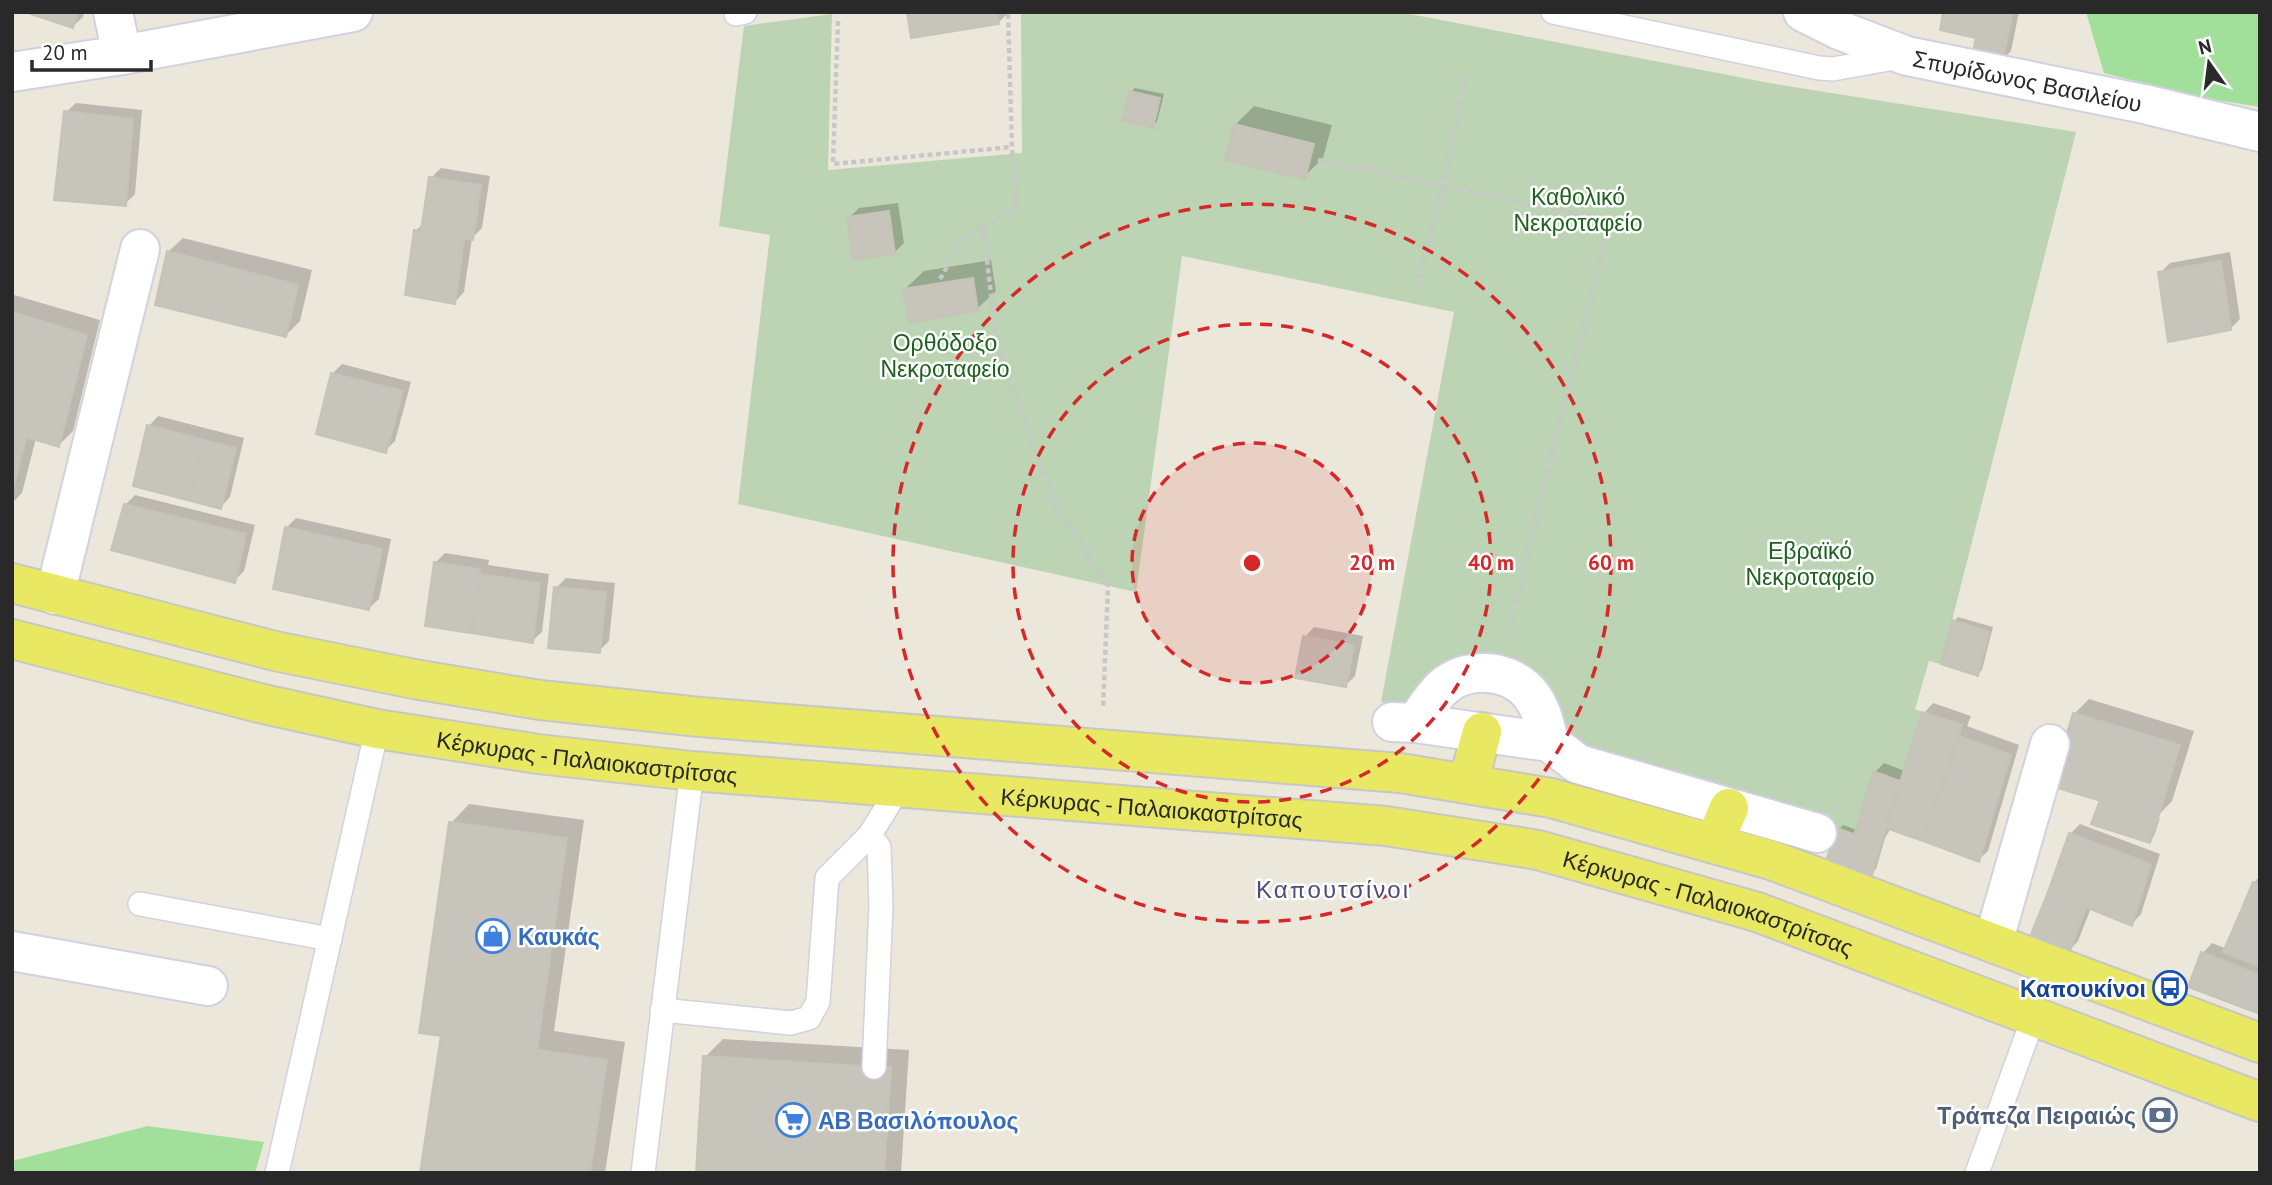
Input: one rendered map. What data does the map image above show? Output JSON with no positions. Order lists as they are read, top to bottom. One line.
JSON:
{"streets":{"main road":["Κέρκυρας - Παλαιοκαστρίτσας"],"street":["Σπυρίδωνος Βασιλείου"]},"districts":["Καπουτσίνοι"],"parks":["Καθολικό Νεκροταφείο","Ορθόδοξο Νεκροταφείο","Εβραϊκό Νεκροταφείο"],"places":{"shop":["Καυκάς"],"bus stop":["Καπουκίνοι"],"bank":["Τράπεζα Πειραιώς"],"supermarket":["ΑΒ Βασιλόπουλος"]},"scale_bar":"20 m","north":"top","rings":["20 m","40 m","60 m"]}
